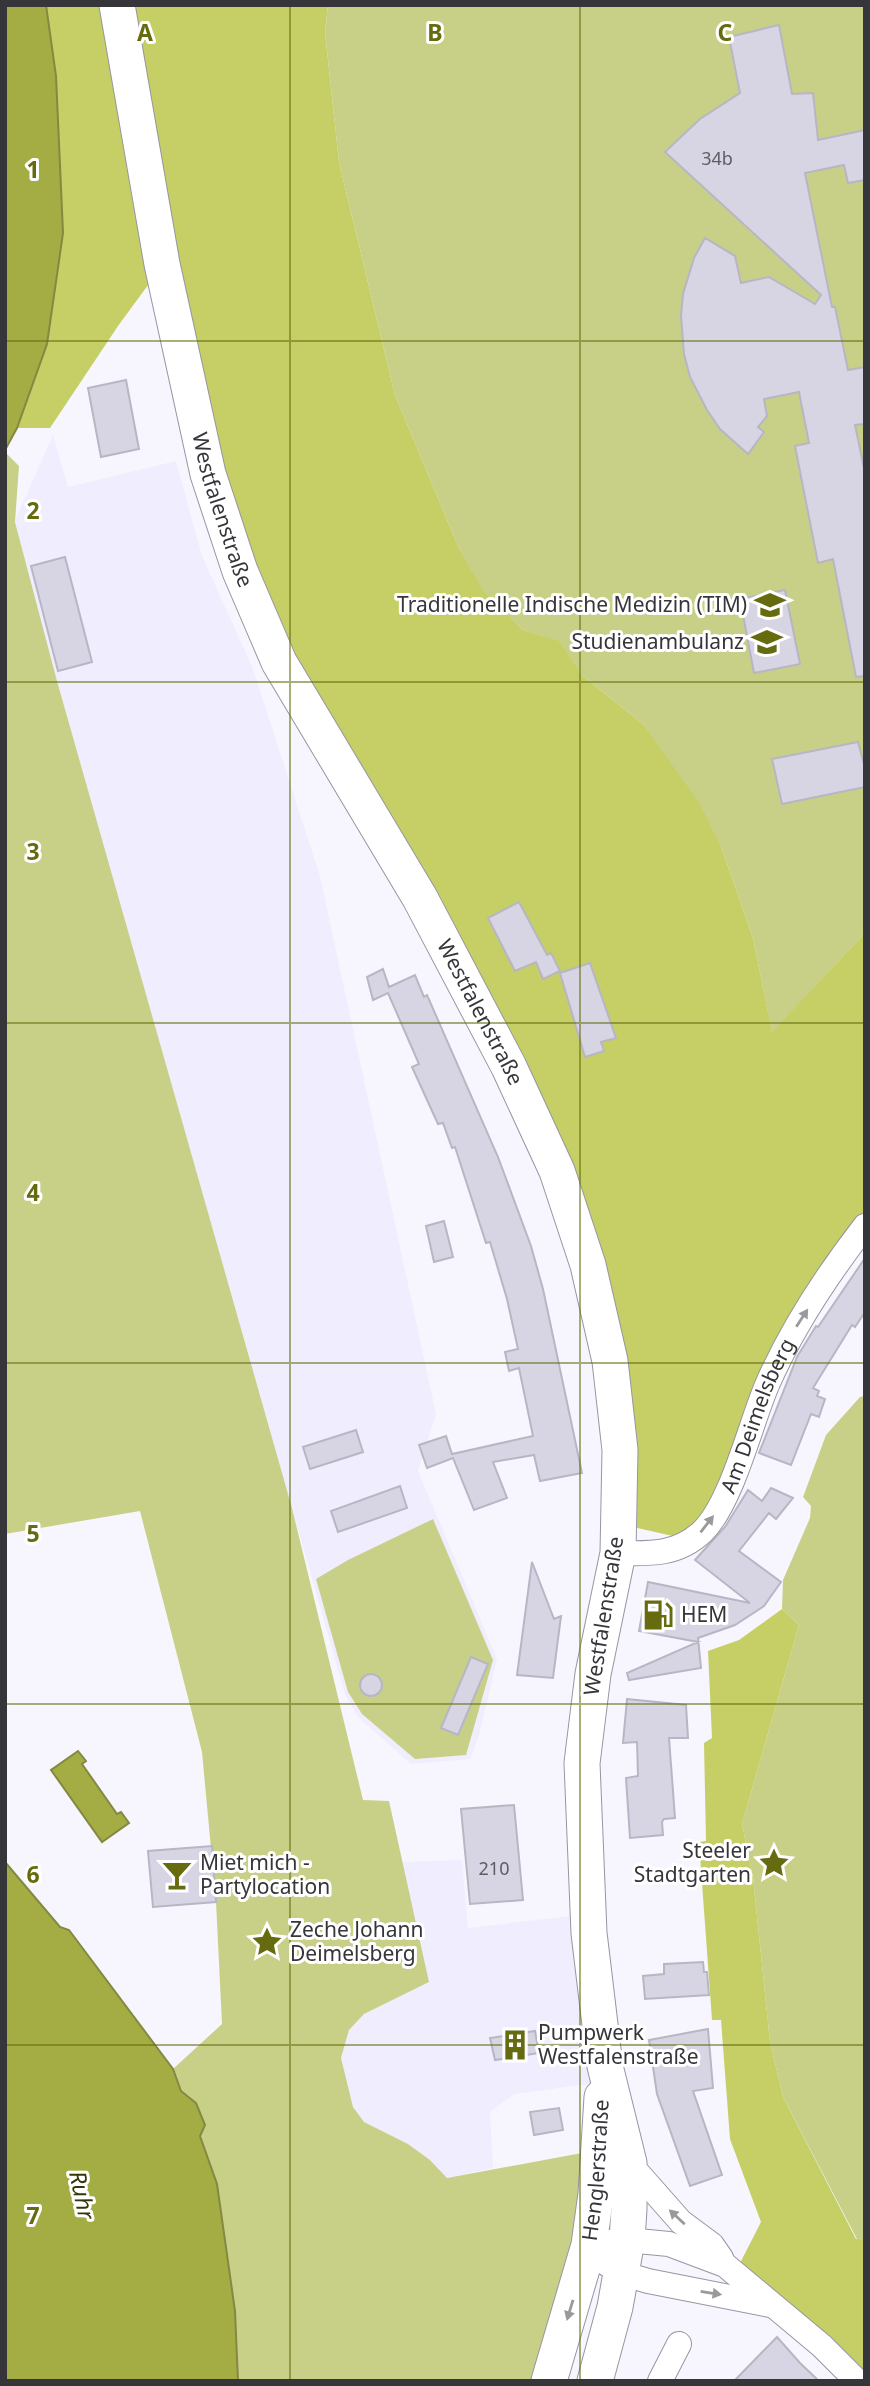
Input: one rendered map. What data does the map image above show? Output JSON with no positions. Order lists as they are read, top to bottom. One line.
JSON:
{"streets":{"main road":["Westfalenstraße","Henglerstraße"],"street":["Am Deimelsberg"]},"crossings":[["Westfalenstraße","Am Deimelsberg"],["Westfalenstraße","Henglerstraße"]],"one_way":["Am Deimelsberg"],"water":["Ruhr"],"places":{"school or university":["Traditionelle Indische Medizin (TIM)","Studienambulanz"],"fuel station":["HEM"],"place":["Steeler Stadtgarten","Zeche Johann Deimelsberg"],"bar":["Miet mich - Partylocation"],"building":["Pumpwerk Westfalenstraße"]},"house_numbers":["34b","210"],"grid":{"columns":["A","B","C"],"rows":["1","2","3","4","5","6","7"]}}
